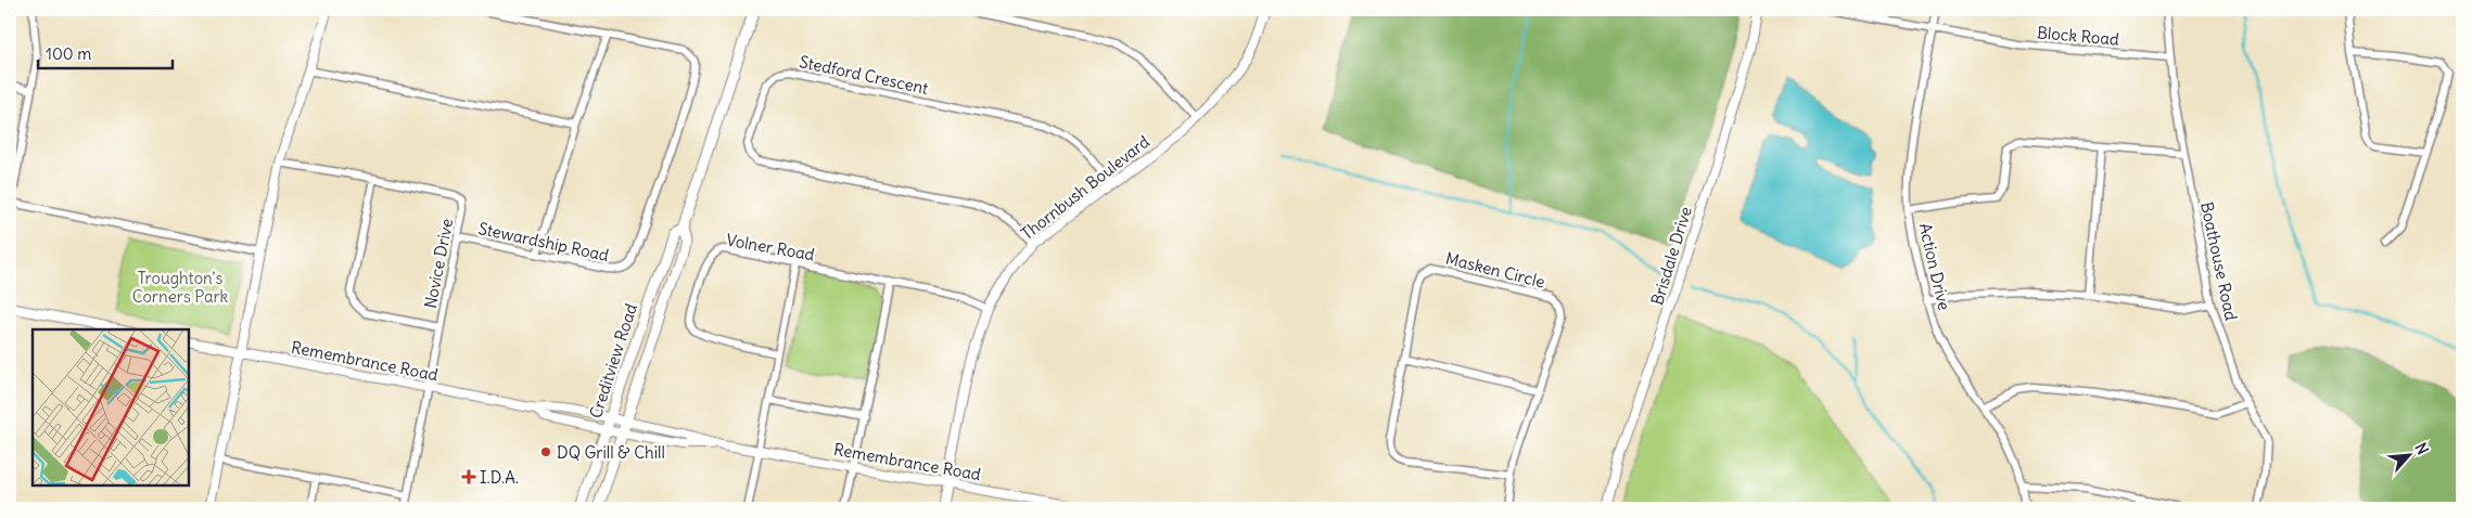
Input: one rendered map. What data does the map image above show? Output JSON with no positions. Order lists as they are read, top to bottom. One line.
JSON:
{"streets":{"main road":["Creditview Road"],"street":["Block Road","Stedford Crescent","Thornbush Boulevard","Stewardship Road","Volner Road","Brisdale Drive","Boathouse Road","Novice Drive","Action Drive","Masken Circle","Remembrance Road"]},"crossings":[["Block Road","Boathouse Road"],["Block Road","Action Drive"],["Stedford Crescent","Thornbush Boulevard"],["Thornbush Boulevard","Volner Road"],["Thornbush Boulevard","Remembrance Road"],["Stewardship Road","Novice Drive"],["Novice Drive","Remembrance Road"],["Remembrance Road","Creditview Road"]],"parks":["Troughton's Corners Park"],"places":{"other":["DQ Grill & Chill"],"health":["I.D.A."]},"scale_bar":"100 m","north":"top right"}
